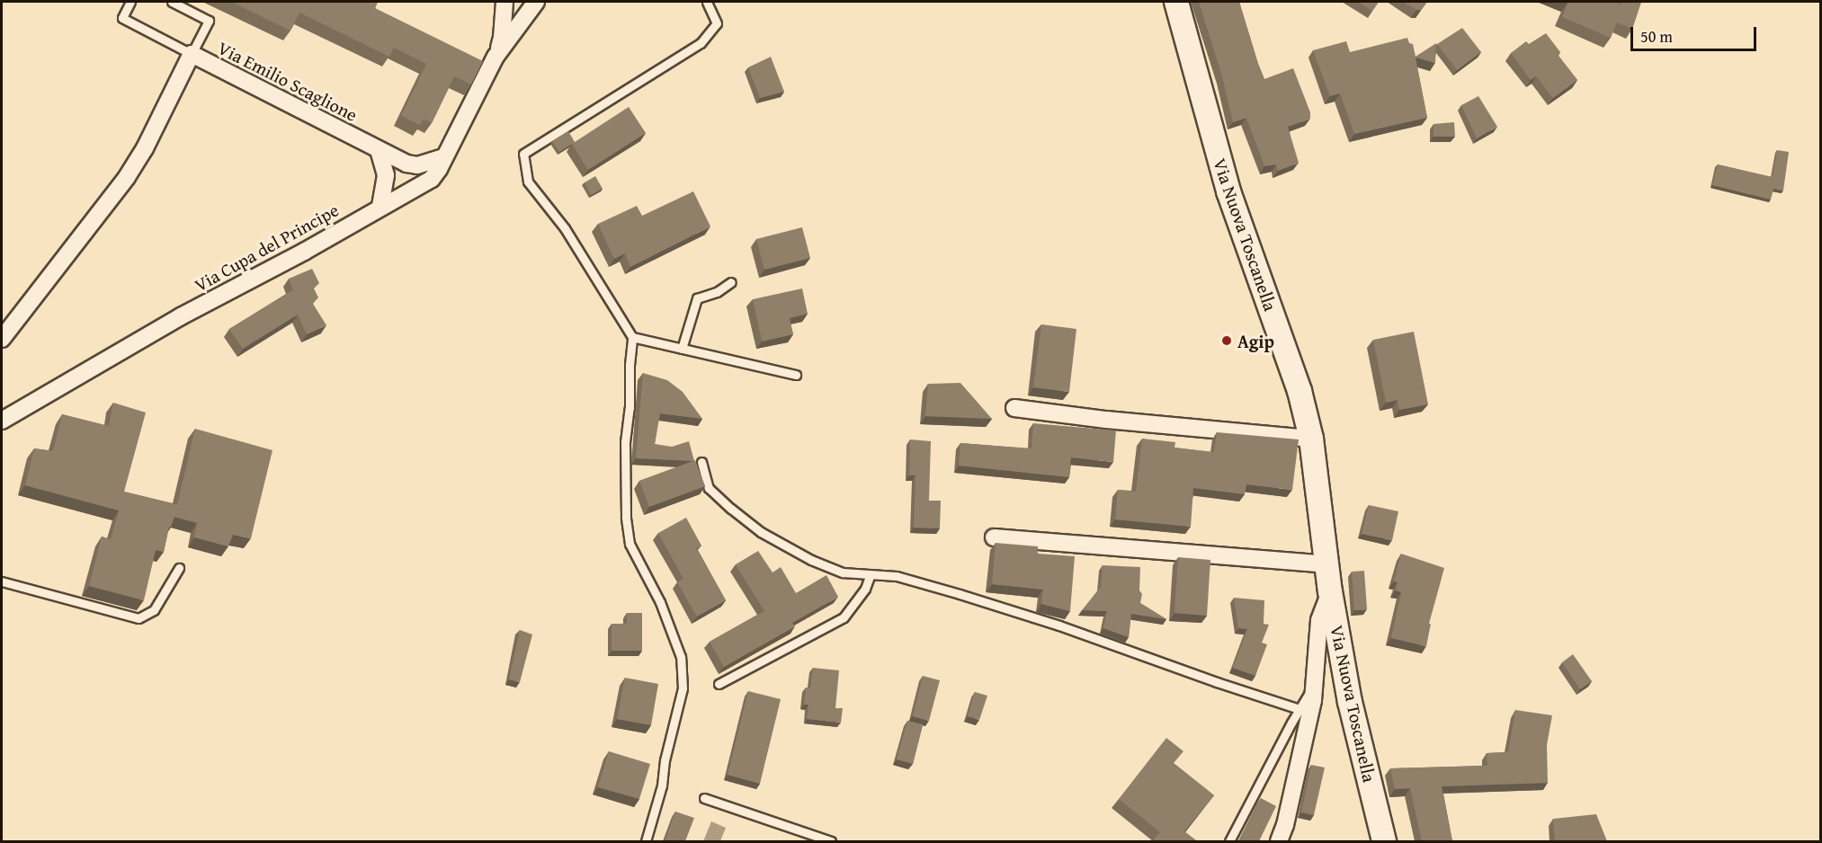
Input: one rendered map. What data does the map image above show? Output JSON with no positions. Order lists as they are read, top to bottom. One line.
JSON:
{"streets":{"main road":["Via Nuova Toscanella"],"street":["Via Emilio Scaglione","Via Cupa del Principe"]},"crossings":[["Via Emilio Scaglione","Via Cupa del Principe"]],"places":["Agip"],"scale_bar":"50 m"}
